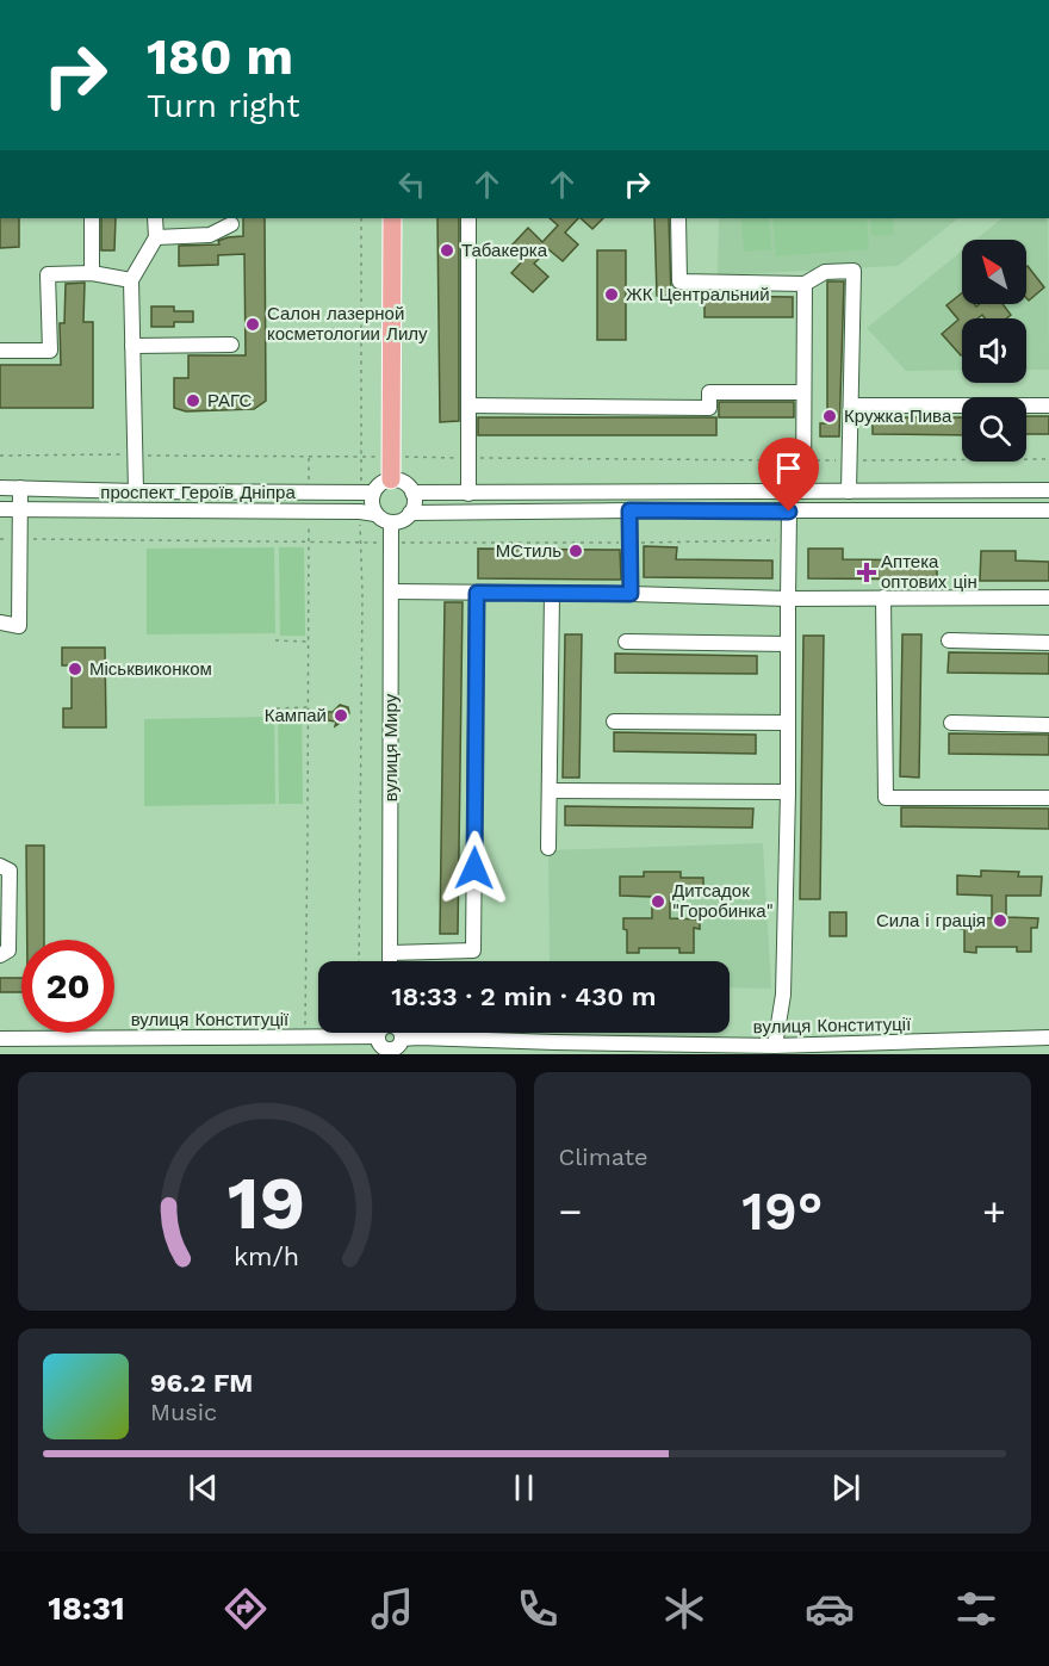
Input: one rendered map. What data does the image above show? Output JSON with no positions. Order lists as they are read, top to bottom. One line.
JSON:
{"streets":{"street":["проспект Героїв Дніпра","вулиця Миру","вулиця Конституції"]},"crossings":[["проспект Героїв Дніпра","вулиця Миру"]],"places":{"other":["Табакерка","ЖК Центральний","Салон лазерной косметологии Лилу","РАГС","Кружка Пива","МСтиль","Міськвиконком","Кампай","Дитсадок \"Горобинка\"","Сила і грація"],"health":["Аптека оптових цін"]},"north":"top left","page":{"turn":["180 m","Turn right"],"limit":"20","trip":"18:33 · 2 min · 430 m","tile":"Climate","heat":["−","19°","+"],"song":["96.2 FM","Music"],"tabs":"18:31","gauge":["19","km/h"]}}
